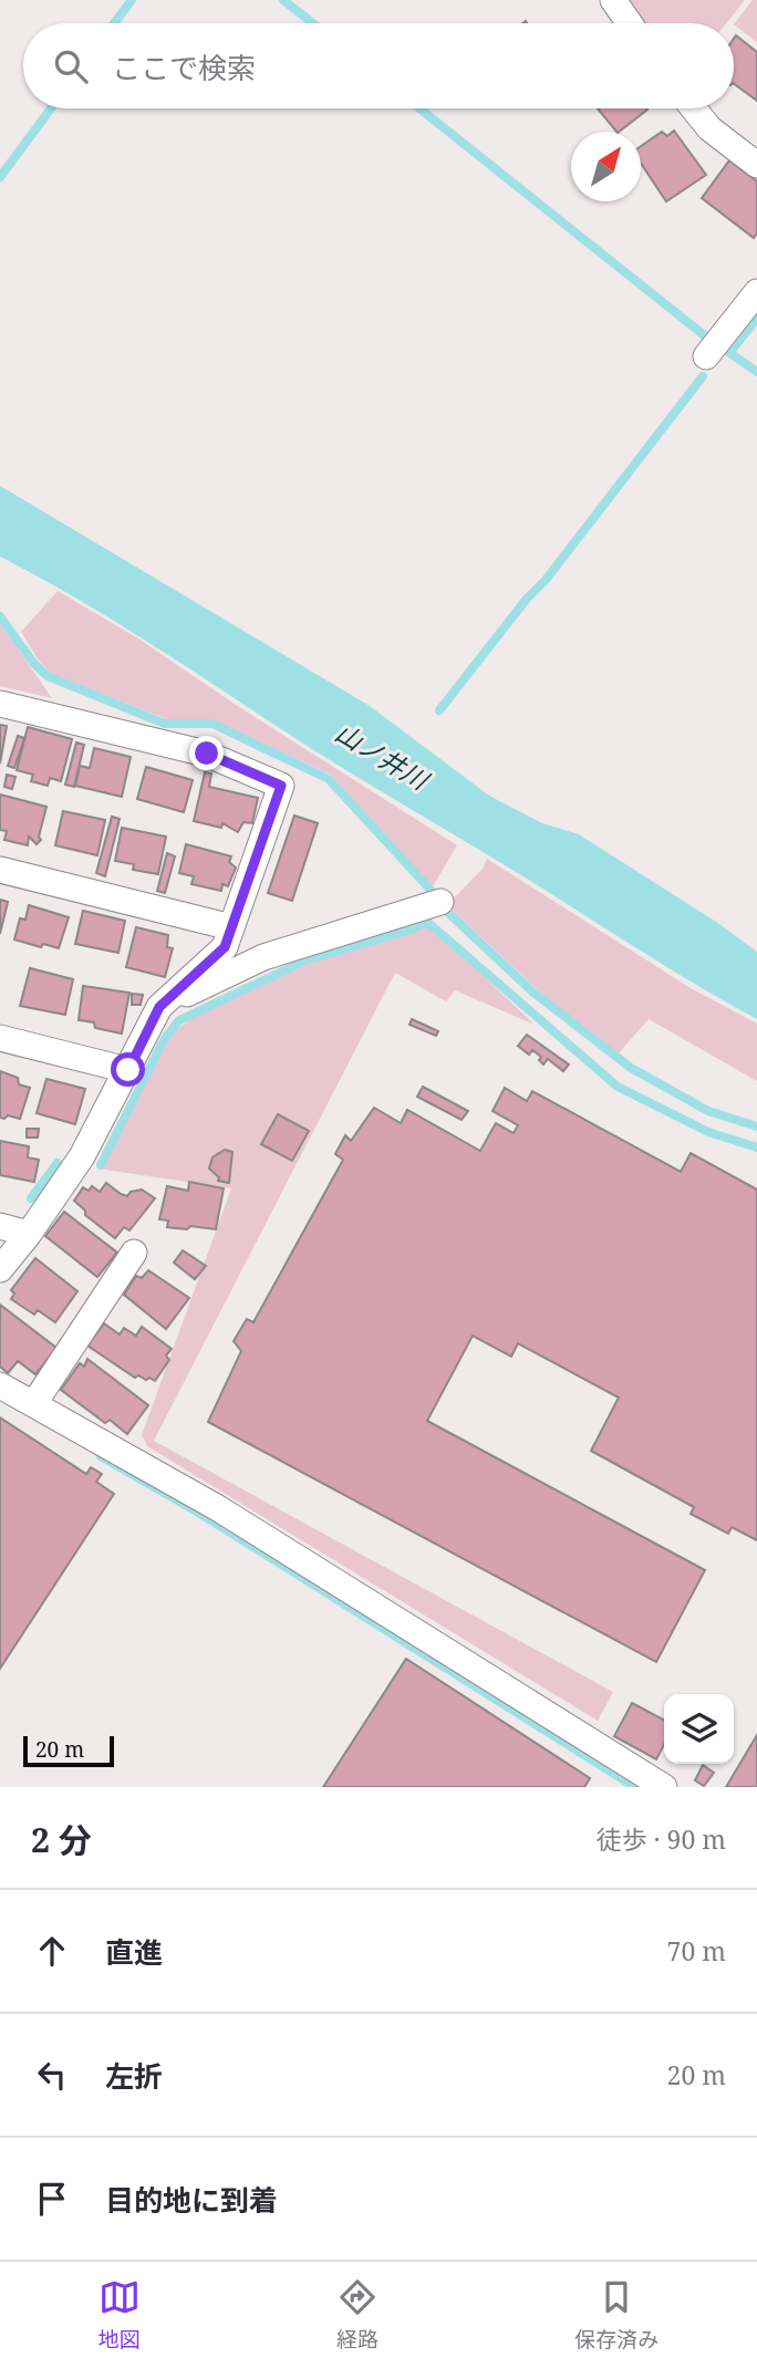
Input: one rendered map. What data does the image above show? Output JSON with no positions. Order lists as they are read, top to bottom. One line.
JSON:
{"water":["山ノ井川"],"scale_bar":"20 m","north":"top right","page":{"search":"ここで検索","scale":"20 m","heading":["2 分","徒歩 · 90 m"],"list":[["直進","70 m"],["左折","20 m"],"目的地に到着"],"nav":["地図","経路","保存済み"]}}
